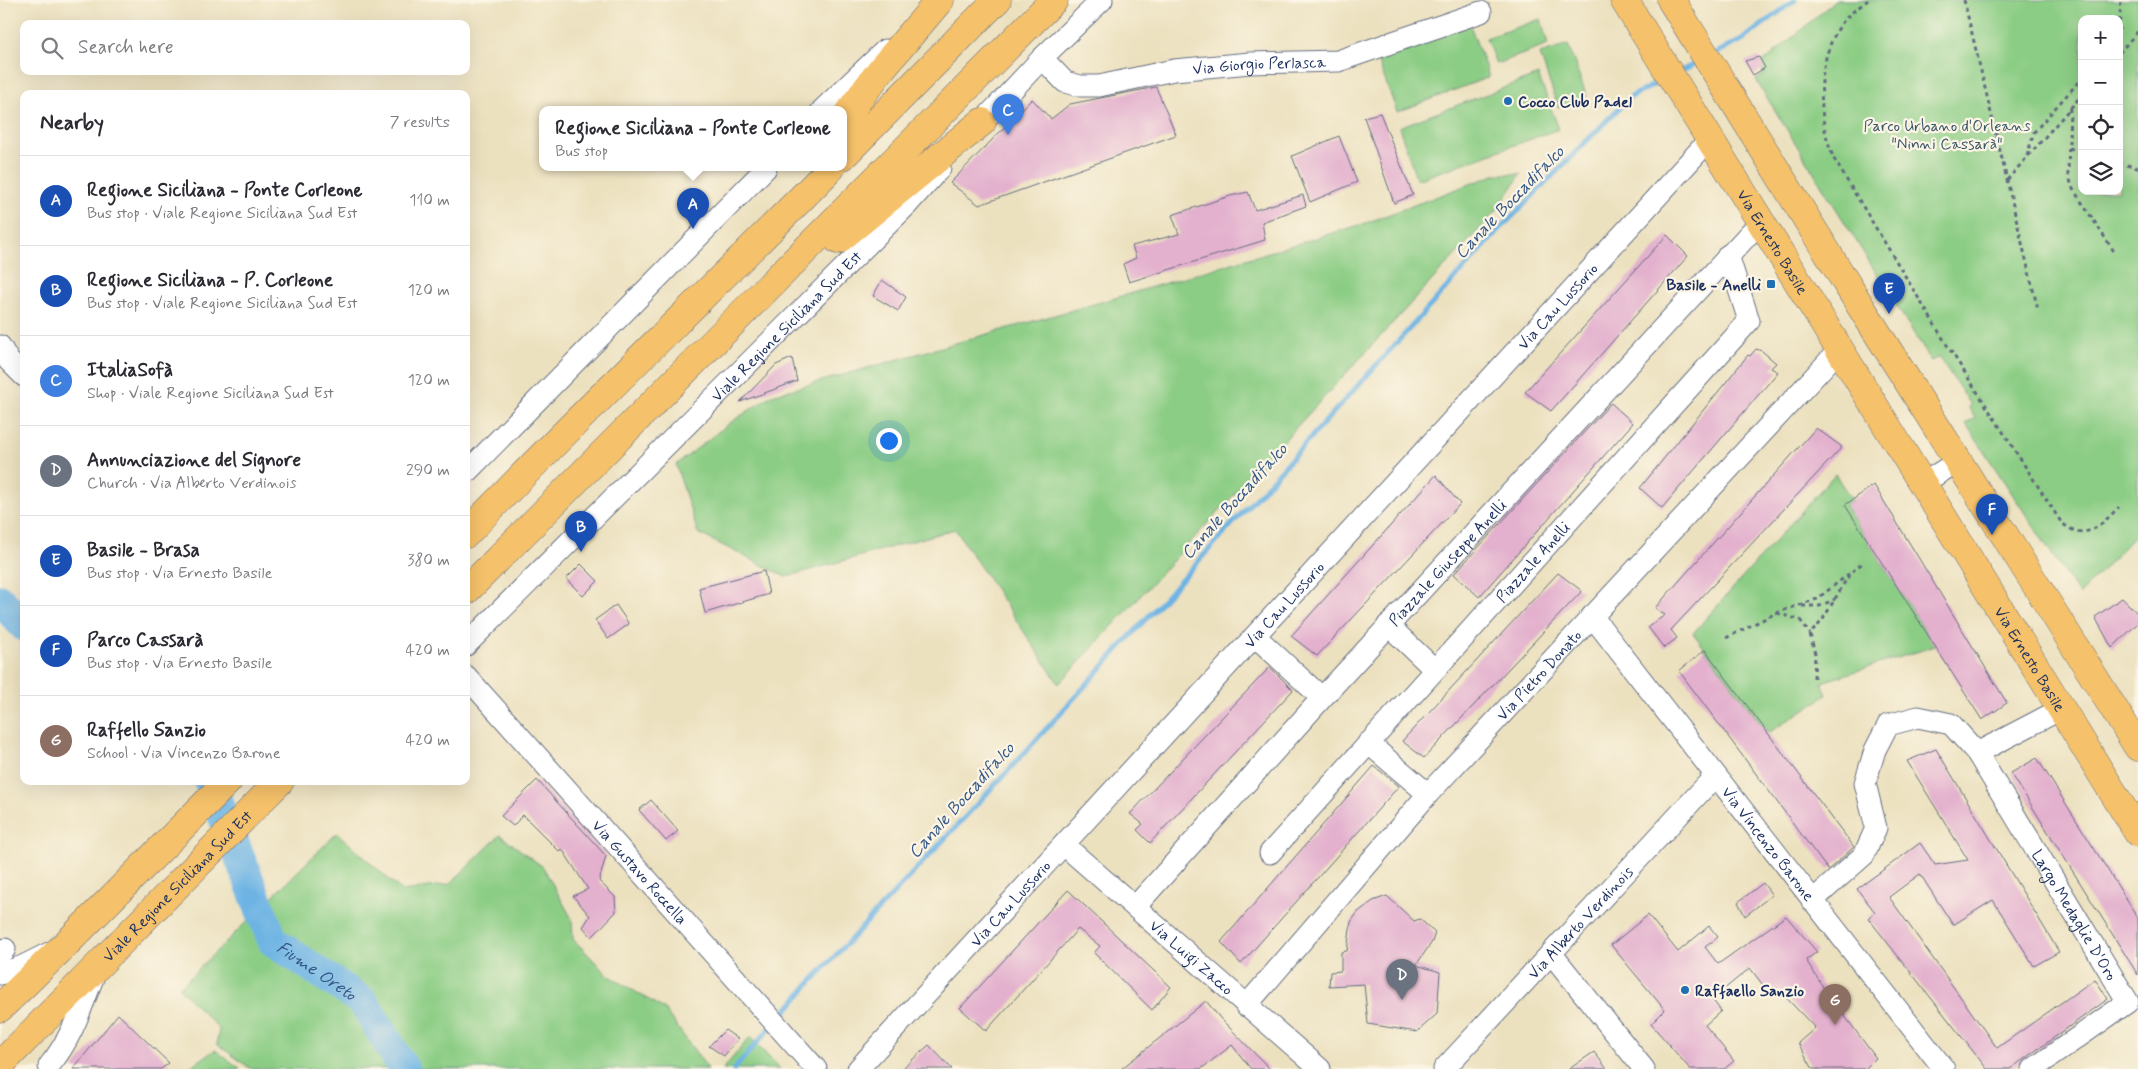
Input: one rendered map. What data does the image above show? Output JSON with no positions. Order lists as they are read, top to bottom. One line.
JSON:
{"streets":{"main road":["Via Ernesto Basile","Viale Regione Siciliana Sud Est"],"street":["Via Giorgio Perlasca","Via Cau Lussorio","Piazzale Anelli","Piazzale Giuseppe Anelli","Via Pietro Donato","Via Vincenzo Barone","Via Gustavo Roccella","Largo Medaglie D'Oro","Via Alberto Verdinois","Via Luigi Zacco"]},"crossings":[["Via Giorgio Perlasca","Viale Regione Siciliana Sud Est"],["Via Ernesto Basile","Via Cau Lussorio"],["Via Ernesto Basile","Piazzale Giuseppe Anelli"],["Via Ernesto Basile","Via Pietro Donato"],["Via Cau Lussorio","Via Luigi Zacco"],["Piazzale Anelli","Piazzale Giuseppe Anelli"],["Piazzale Giuseppe Anelli","Via Luigi Zacco"],["Via Pietro Donato","Via Vincenzo Barone"],["Via Pietro Donato","Via Luigi Zacco"],["Via Vincenzo Barone","Via Alberto Verdinois"]],"water":["Canale Boccadifalco","Fiume Oreto"],"parks":["Parco Urbano d'Orleans \"Ninni Cassarà\""],"places":{"other":["Cocco Club Padel","Raffaello Sanzio"],"transit":["Basile - Anelli"]},"page":{"map_buttons":["+","−"],"search":"Search here","heading":["Nearby","7 results"],"pins":["C","A","E","F","B","D","G"],"popup":["Regione Siciliana - Ponte Corleone","Bus stop"],"list":[{"mark":"A","name":"Regione Siciliana - Ponte Corleone","note":"Bus stop · Viale Regione Siciliana Sud Est","value":"110 m"},{"mark":"B","name":"Regione Siciliana - P. Corleone","note":"Bus stop · Viale Regione Siciliana Sud Est","value":"120 m"},{"mark":"C","name":"ItaliaSofà","note":"Shop · Viale Regione Siciliana Sud Est","value":"120 m"},{"mark":"D","name":"Annunciazione del Signore","note":"Church · Via Alberto Verdinois","value":"290 m"},{"mark":"E","name":"Basile - Brasa","note":"Bus stop · Via Ernesto Basile","value":"380 m"},{"mark":"F","name":"Parco Cassarà","note":"Bus stop · Via Ernesto Basile","value":"420 m"},{"mark":"G","name":"Raffello Sanzio","note":"School · Via Vincenzo Barone","value":"420 m"}]}}
